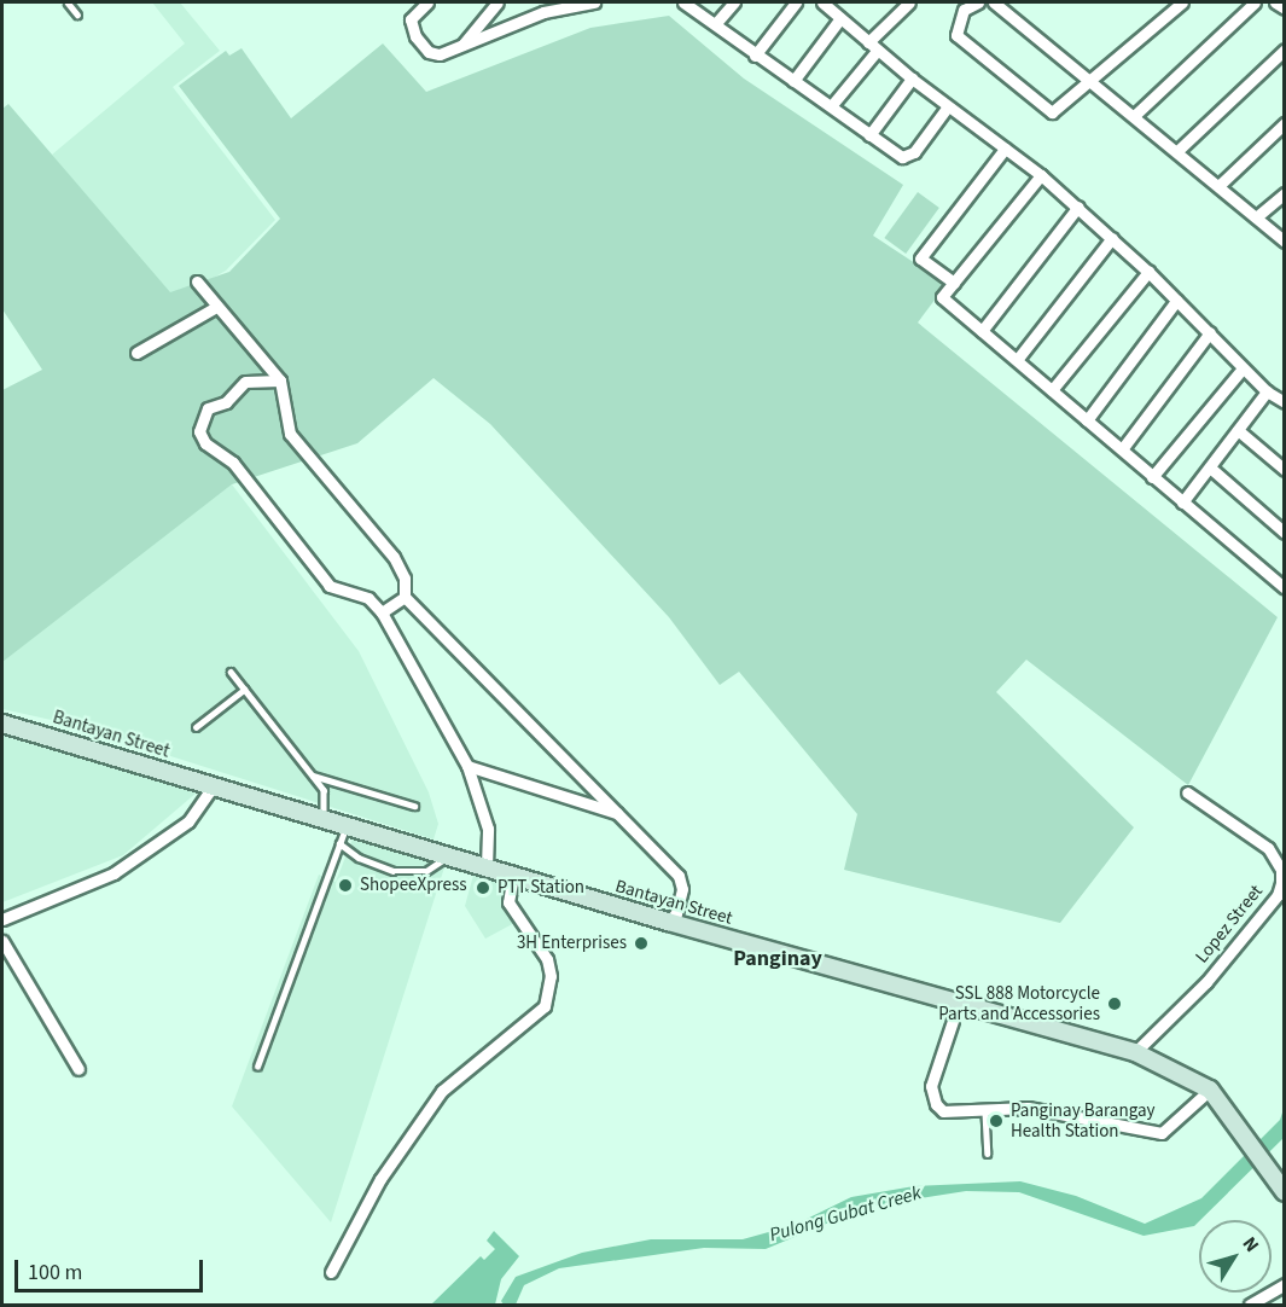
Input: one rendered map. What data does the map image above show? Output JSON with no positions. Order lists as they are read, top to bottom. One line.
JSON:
{"streets":{"main road":["Bantayan Street"],"street":["Lopez Street"]},"crossings":[["Bantayan Street","Lopez Street"]],"districts":["Panginay"],"water":["Pulong Gubat Creek"],"places":["ShopeeXpress","PTT Station","3H Enterprises","SSL 888 Motorcycle Parts and Accessories","Panginay Barangay Health Station"],"scale_bar":"100 m","north":"top right"}
